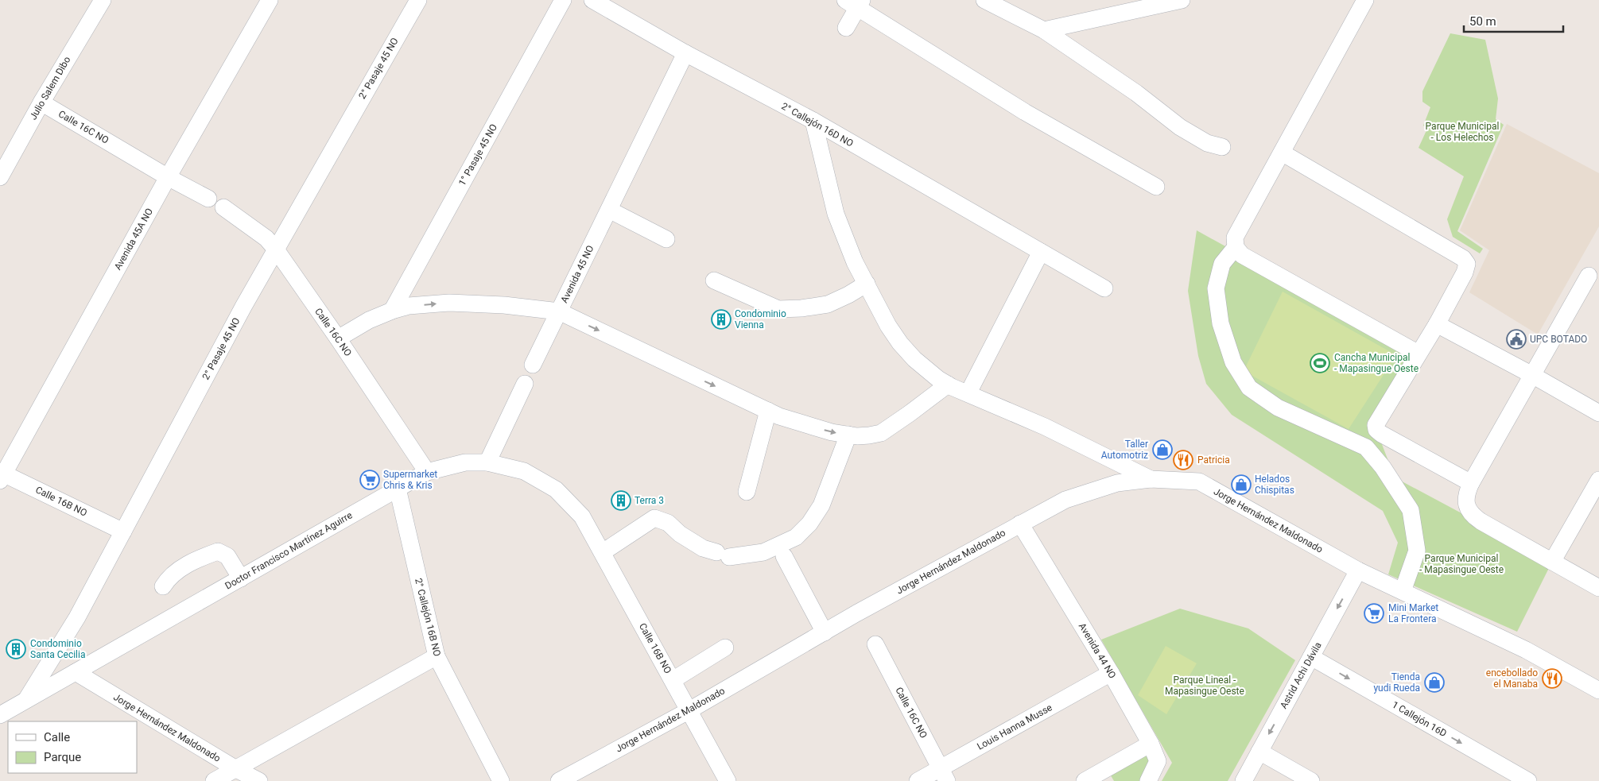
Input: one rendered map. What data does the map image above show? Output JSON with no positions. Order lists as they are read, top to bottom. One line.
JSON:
{"streets":{"street":["2° Pasaje 45 NO","Julio Salem Dibo","2° Callejón 16D NO","Calle 16C NO","1° Pasaje 45 NO","Avenida 45A NO","Avenida 45 NO","Calle 16B NO","Jorge Hernández Maldonado","Doctor Francisco Martínez Aguirre","2° Callejón 16B NO","Avenida 44 NO","Astrid Achi Dávila","1 Callejón 16D","Louis Hanna Musse"]},"crossings":[["2° Pasaje 45 NO","Calle 16C NO"],["2° Pasaje 45 NO","Calle 16B NO"],["2° Pasaje 45 NO","Doctor Francisco Martínez Aguirre"],["Julio Salem Dibo","Calle 16C NO"],["2° Callejón 16D NO","Avenida 45 NO"],["Calle 16C NO","Avenida 45A NO"],["Calle 16C NO","Avenida 45 NO"],["Calle 16C NO","Doctor Francisco Martínez Aguirre"],["Calle 16C NO","Louis Hanna Musse"],["1° Pasaje 45 NO","Avenida 45 NO"],["Avenida 45A NO","Calle 16B NO"],["Calle 16B NO","Jorge Hernández Maldonado"],["Calle 16B NO","Doctor Francisco Martínez Aguirre"],["Jorge Hernández Maldonado","Doctor Francisco Martínez Aguirre"],["Jorge Hernández Maldonado","Avenida 44 NO"],["Jorge Hernández Maldonado","Astrid Achi Dávila"],["Doctor Francisco Martínez Aguirre","2° Callejón 16B NO"],["Avenida 44 NO","Louis Hanna Musse"],["Astrid Achi Dávila","1 Callejón 16D"]],"one_way":["Astrid Achi Dávila","1 Callejón 16D"],"parks":["Parque Municipal - Los Helechos","Parque Municipal - Mapasingue Oeste","Parque Lineal - Mapasingue Oeste"],"places":{"building":["Condominio Vienna","Terra 3","Condominio Santa Cecilia"],"public building":["UPC BOTADO"],"sports":["Cancha Municipal - Mapasingue Oeste"],"shop":["Taller Automotriz","Helados Chispitas","Tienda yudi Rueda"],"restaurant":["Patricia","encebollado el Manaba"],"supermarket":["Supermarket Chris & Kris","Mini Market La Frontera"]},"legend":["Calle","Parque"],"scale_bar":"50 m"}
